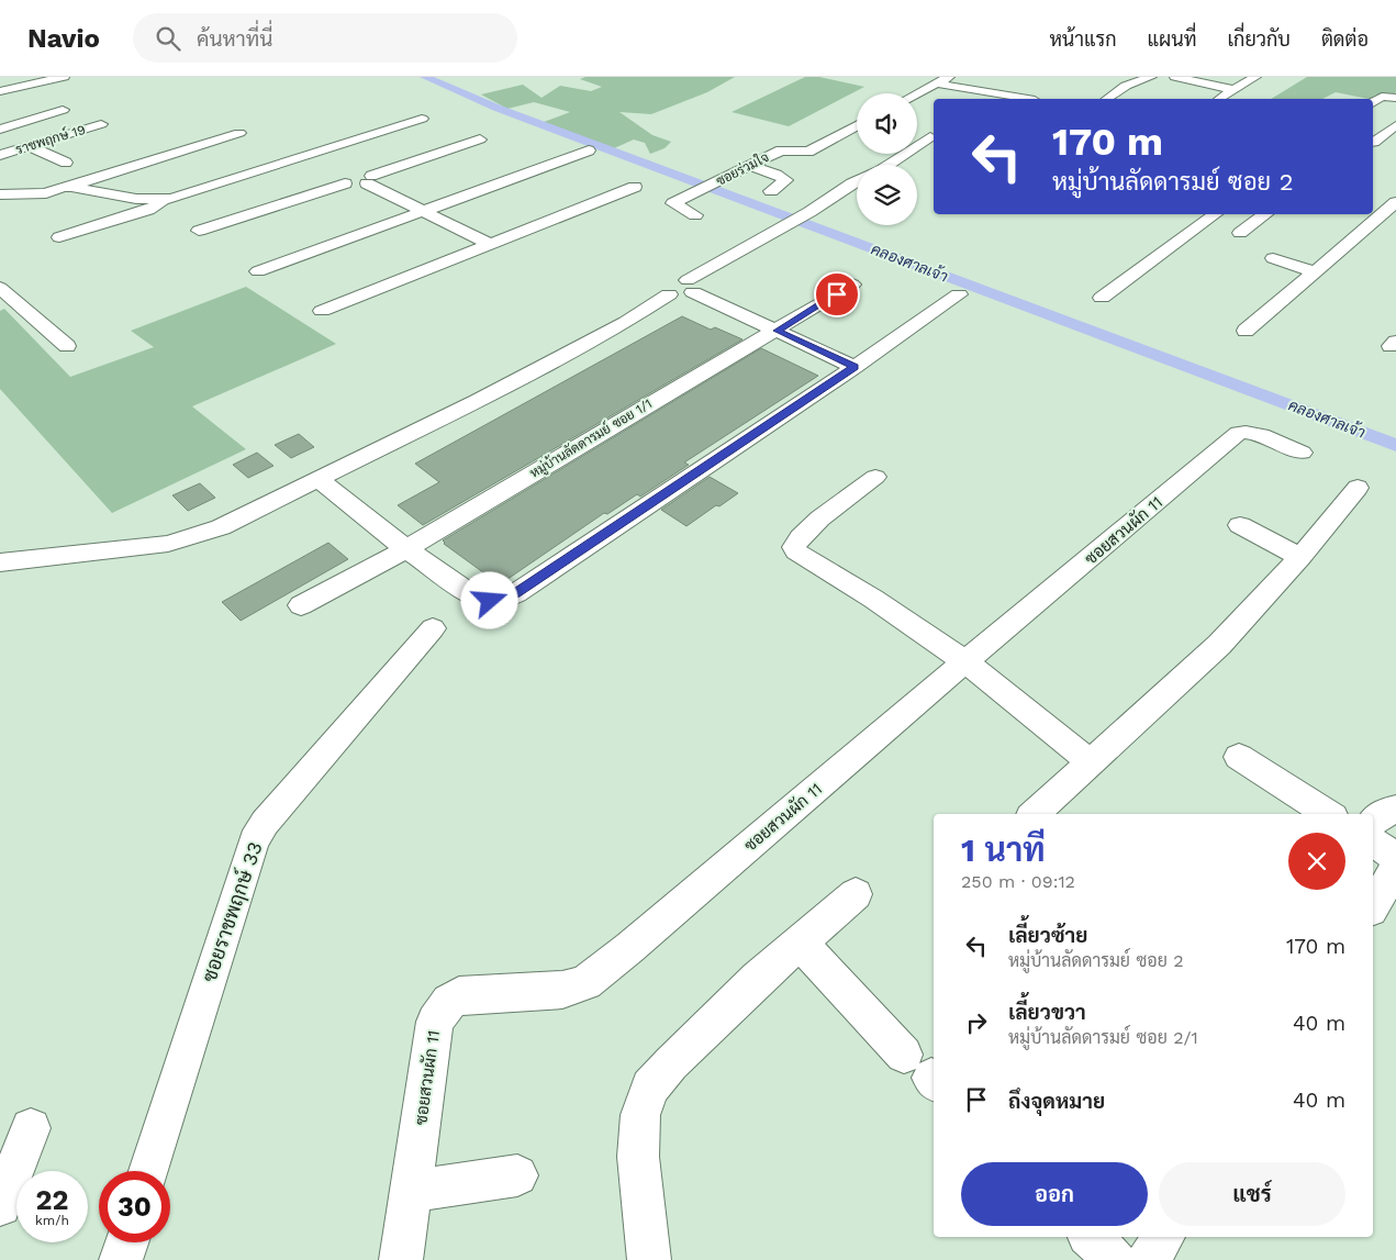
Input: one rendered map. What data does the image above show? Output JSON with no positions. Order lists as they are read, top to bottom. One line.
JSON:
{"streets":{"street":["ราชพฤกษ์ 19","ซอยร่วมใจ","หมู่บ้านลัดดารมย์ ซอย 1/1","ซอยสวนผัก 11","ซอยราชพฤกษ์ 33"]},"water":["คลองศาลเจ้า"],"page":{"header":"Navio","search":"ค้นหาที่นี่","nav":["หน้าแรก","แผนที่","เกี่ยวกับ","ติดต่อ"],"turn":["170 m","หมู่บ้านลัดดารมย์ ซอย 2"],"heading":["1 นาที","250 m · 09:12"],"list":[{"name":"เลี้ยวซ้าย","note":"หมู่บ้านลัดดารมย์ ซอย 2","value":"170 m"},{"name":"เลี้ยวขวา","note":"หมู่บ้านลัดดารมย์ ซอย 2/1","value":"40 m"},{"name":"ถึงจุดหมาย","value":"40 m"}],"buttons":["ออก","แชร์"],"speed":"22 km/h","limit":"30"}}
